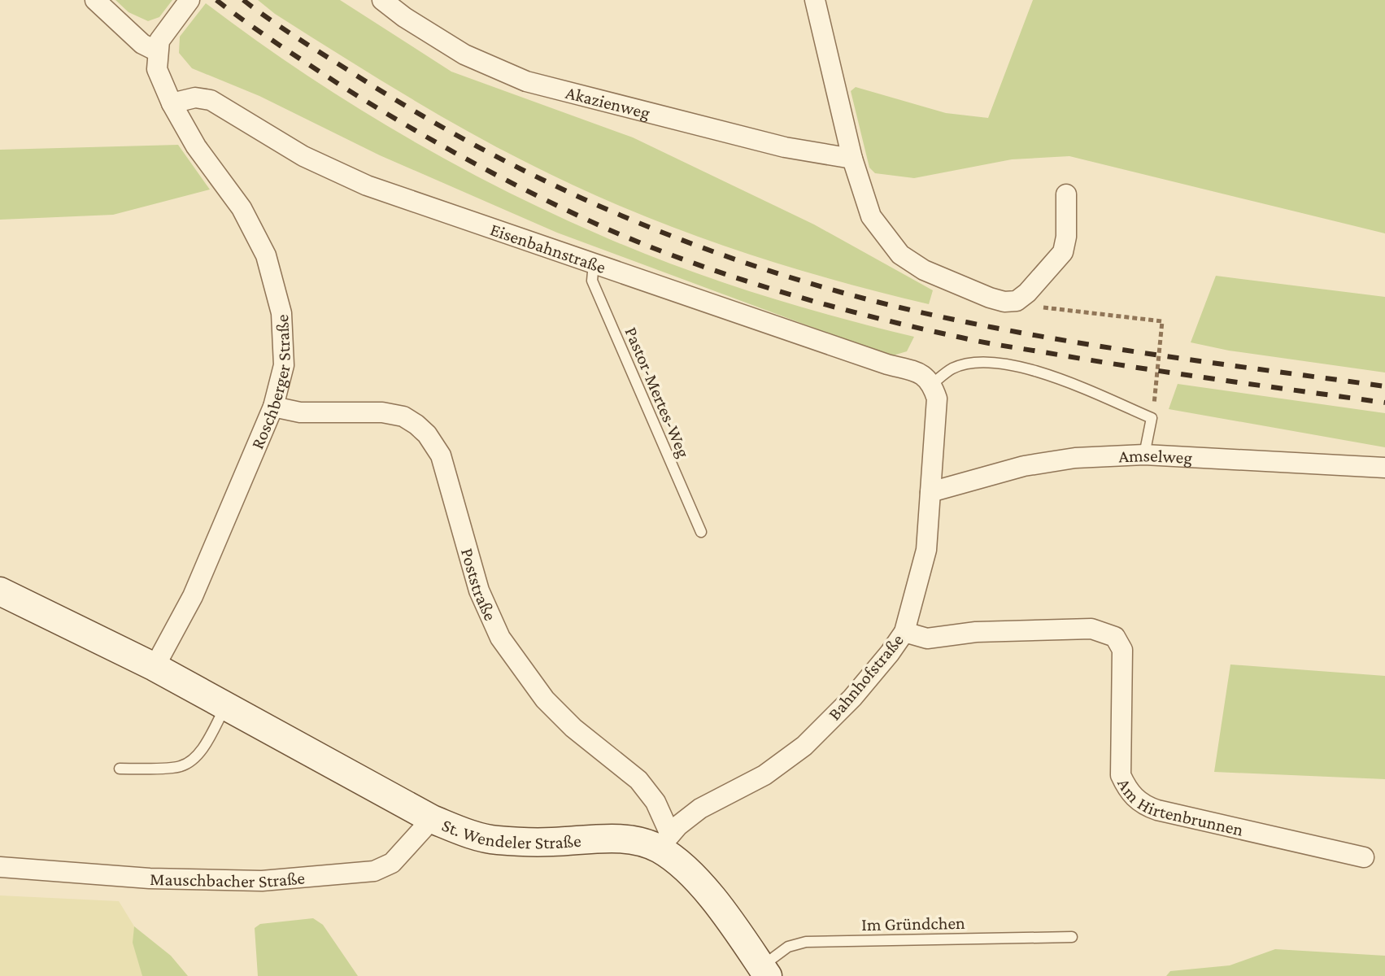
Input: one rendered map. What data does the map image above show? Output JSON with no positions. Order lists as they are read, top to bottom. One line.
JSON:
{"streets":{"main road":["St. Wendeler Straße"],"street":["Akazienweg","Eisenbahnstraße","Roschberger Straße","Amselweg","Poststraße","Bahnhofstraße","Am Hirtenbrunnen","Mauschbacher Straße"],"lane":["Pastor-Mertes-Weg","Im Gründchen"]},"crossings":[["Eisenbahnstraße","Roschberger Straße"],["Eisenbahnstraße","Pastor-Mertes-Weg"],["Eisenbahnstraße","Bahnhofstraße"],["Roschberger Straße","Poststraße"],["Roschberger Straße","St. Wendeler Straße"],["Amselweg","Bahnhofstraße"],["Poststraße","Bahnhofstraße"],["Poststraße","St. Wendeler Straße"],["Bahnhofstraße","Am Hirtenbrunnen"],["Bahnhofstraße","St. Wendeler Straße"],["St. Wendeler Straße","Mauschbacher Straße"],["St. Wendeler Straße","Im Gründchen"]]}
